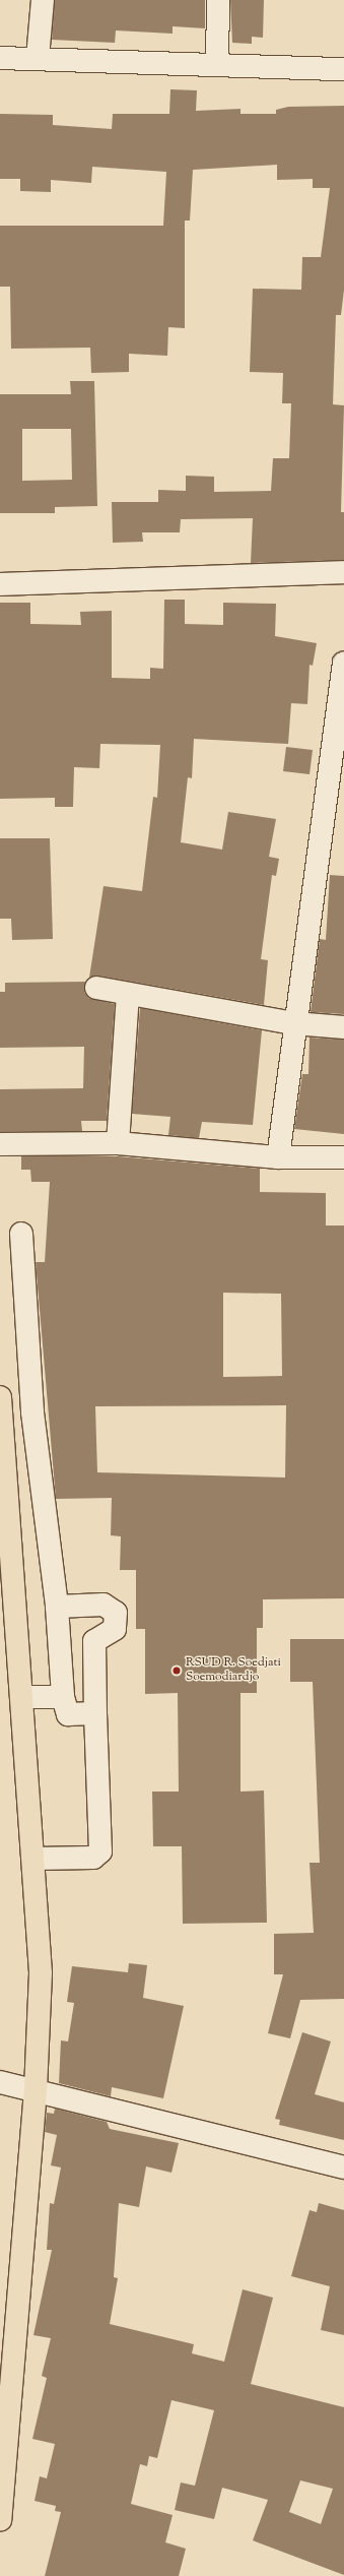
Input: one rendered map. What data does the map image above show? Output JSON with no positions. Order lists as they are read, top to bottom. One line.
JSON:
{"places":["RSUD R. Soedjati Soemodiardjo"]}
